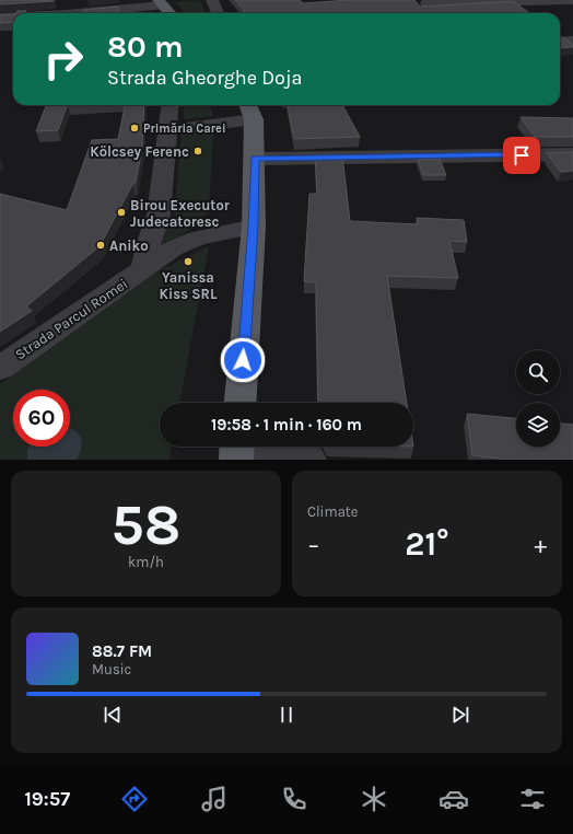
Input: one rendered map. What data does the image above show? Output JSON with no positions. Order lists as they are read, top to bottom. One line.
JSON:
{"streets":{"street":["Strada Parcul Romei"]},"places":["Primăria Carei","Kölcsey Ferenc","Birou Executor Judecatoresc","Aniko","Yanissa Kiss SRL"],"page":{"turn":["80 m","Strada Gheorghe Doja"],"limit":"60","trip":"19:58 · 1 min · 160 m","tile":[["58","km/h"],"Climate"],"heat":["−","21°","+"],"song":["88.7 FM","Music"],"tabs":"19:57"}}
